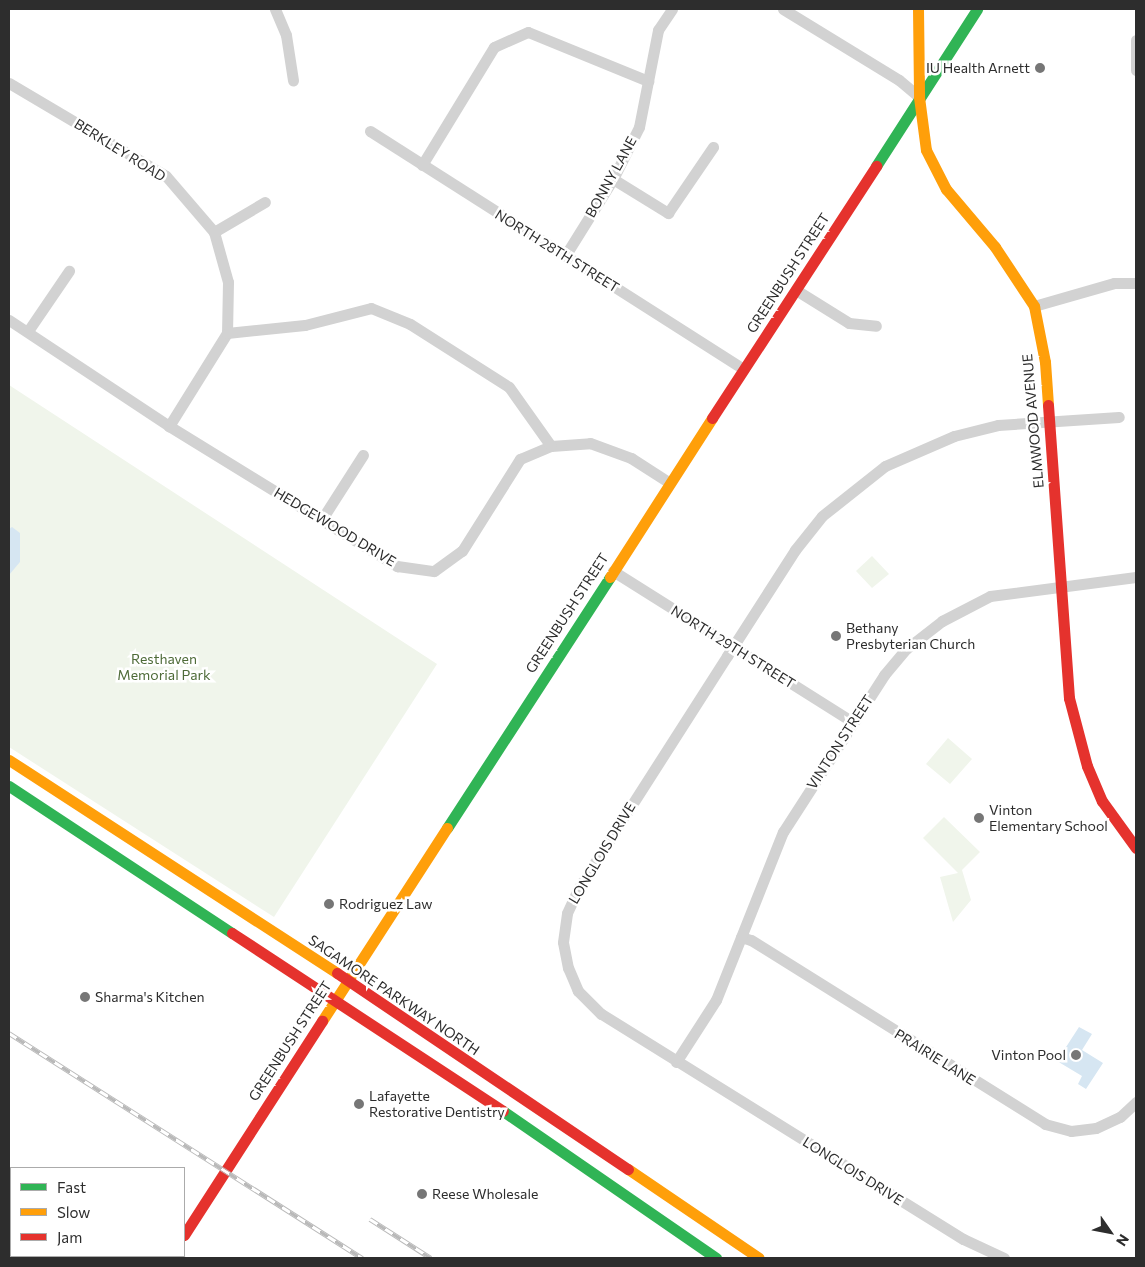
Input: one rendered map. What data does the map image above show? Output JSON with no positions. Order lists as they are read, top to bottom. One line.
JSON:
{"streets":{"main road":["GREENBUSH STREET","ELMWOOD AVENUE","SAGAMORE PARKWAY NORTH"],"street":["BERKLEY ROAD","BONNY LANE","NORTH 28TH STREET","HEDGEWOOD DRIVE","NORTH 29TH STREET","VINTON STREET","LONGLOIS DRIVE","PRAIRIE LANE"]},"crossings":[["BONNY LANE","NORTH 28TH STREET"],["NORTH 28TH STREET","GREENBUSH STREET"],["GREENBUSH STREET","ELMWOOD AVENUE"],["GREENBUSH STREET","HEDGEWOOD DRIVE"],["GREENBUSH STREET","NORTH 29TH STREET"],["GREENBUSH STREET","SAGAMORE PARKWAY NORTH"],["ELMWOOD AVENUE","VINTON STREET"],["ELMWOOD AVENUE","LONGLOIS DRIVE"],["NORTH 29TH STREET","VINTON STREET"],["NORTH 29TH STREET","LONGLOIS DRIVE"],["VINTON STREET","LONGLOIS DRIVE"],["VINTON STREET","PRAIRIE LANE"]],"parks":["Resthaven Memorial Park"],"places":["IU Health Arnett","Bethany Presbyterian Church","Vinton Elementary School","Rodriguez Law","Sharma's Kitchen","Vinton Pool","Lafayette Restorative Dentistry","Reese Wholesale"],"legend":["Fast","Slow","Jam"],"north":"bottom right"}
